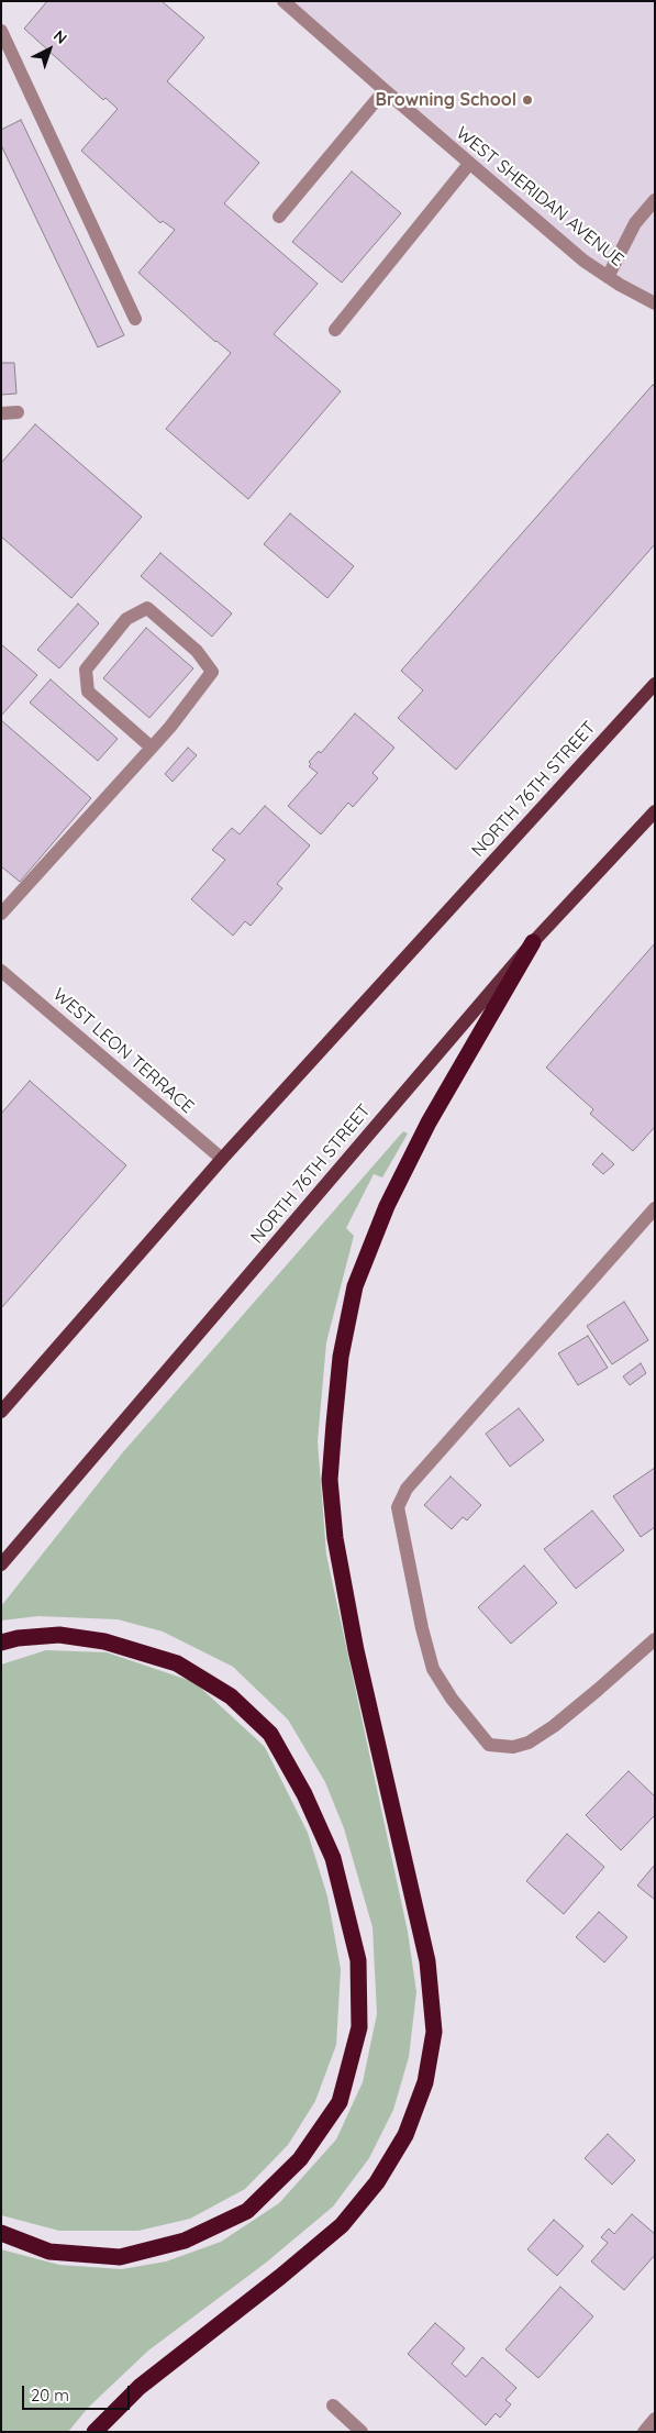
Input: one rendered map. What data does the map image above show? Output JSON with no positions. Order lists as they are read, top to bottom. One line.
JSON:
{"streets":{"main road":["NORTH 76TH STREET"],"street":["WEST SHERIDAN AVENUE","WEST LEON TERRACE"]},"crossings":[["NORTH 76TH STREET","WEST LEON TERRACE"]],"places":["Browning School"],"scale_bar":"20 m","north":"top right"}
